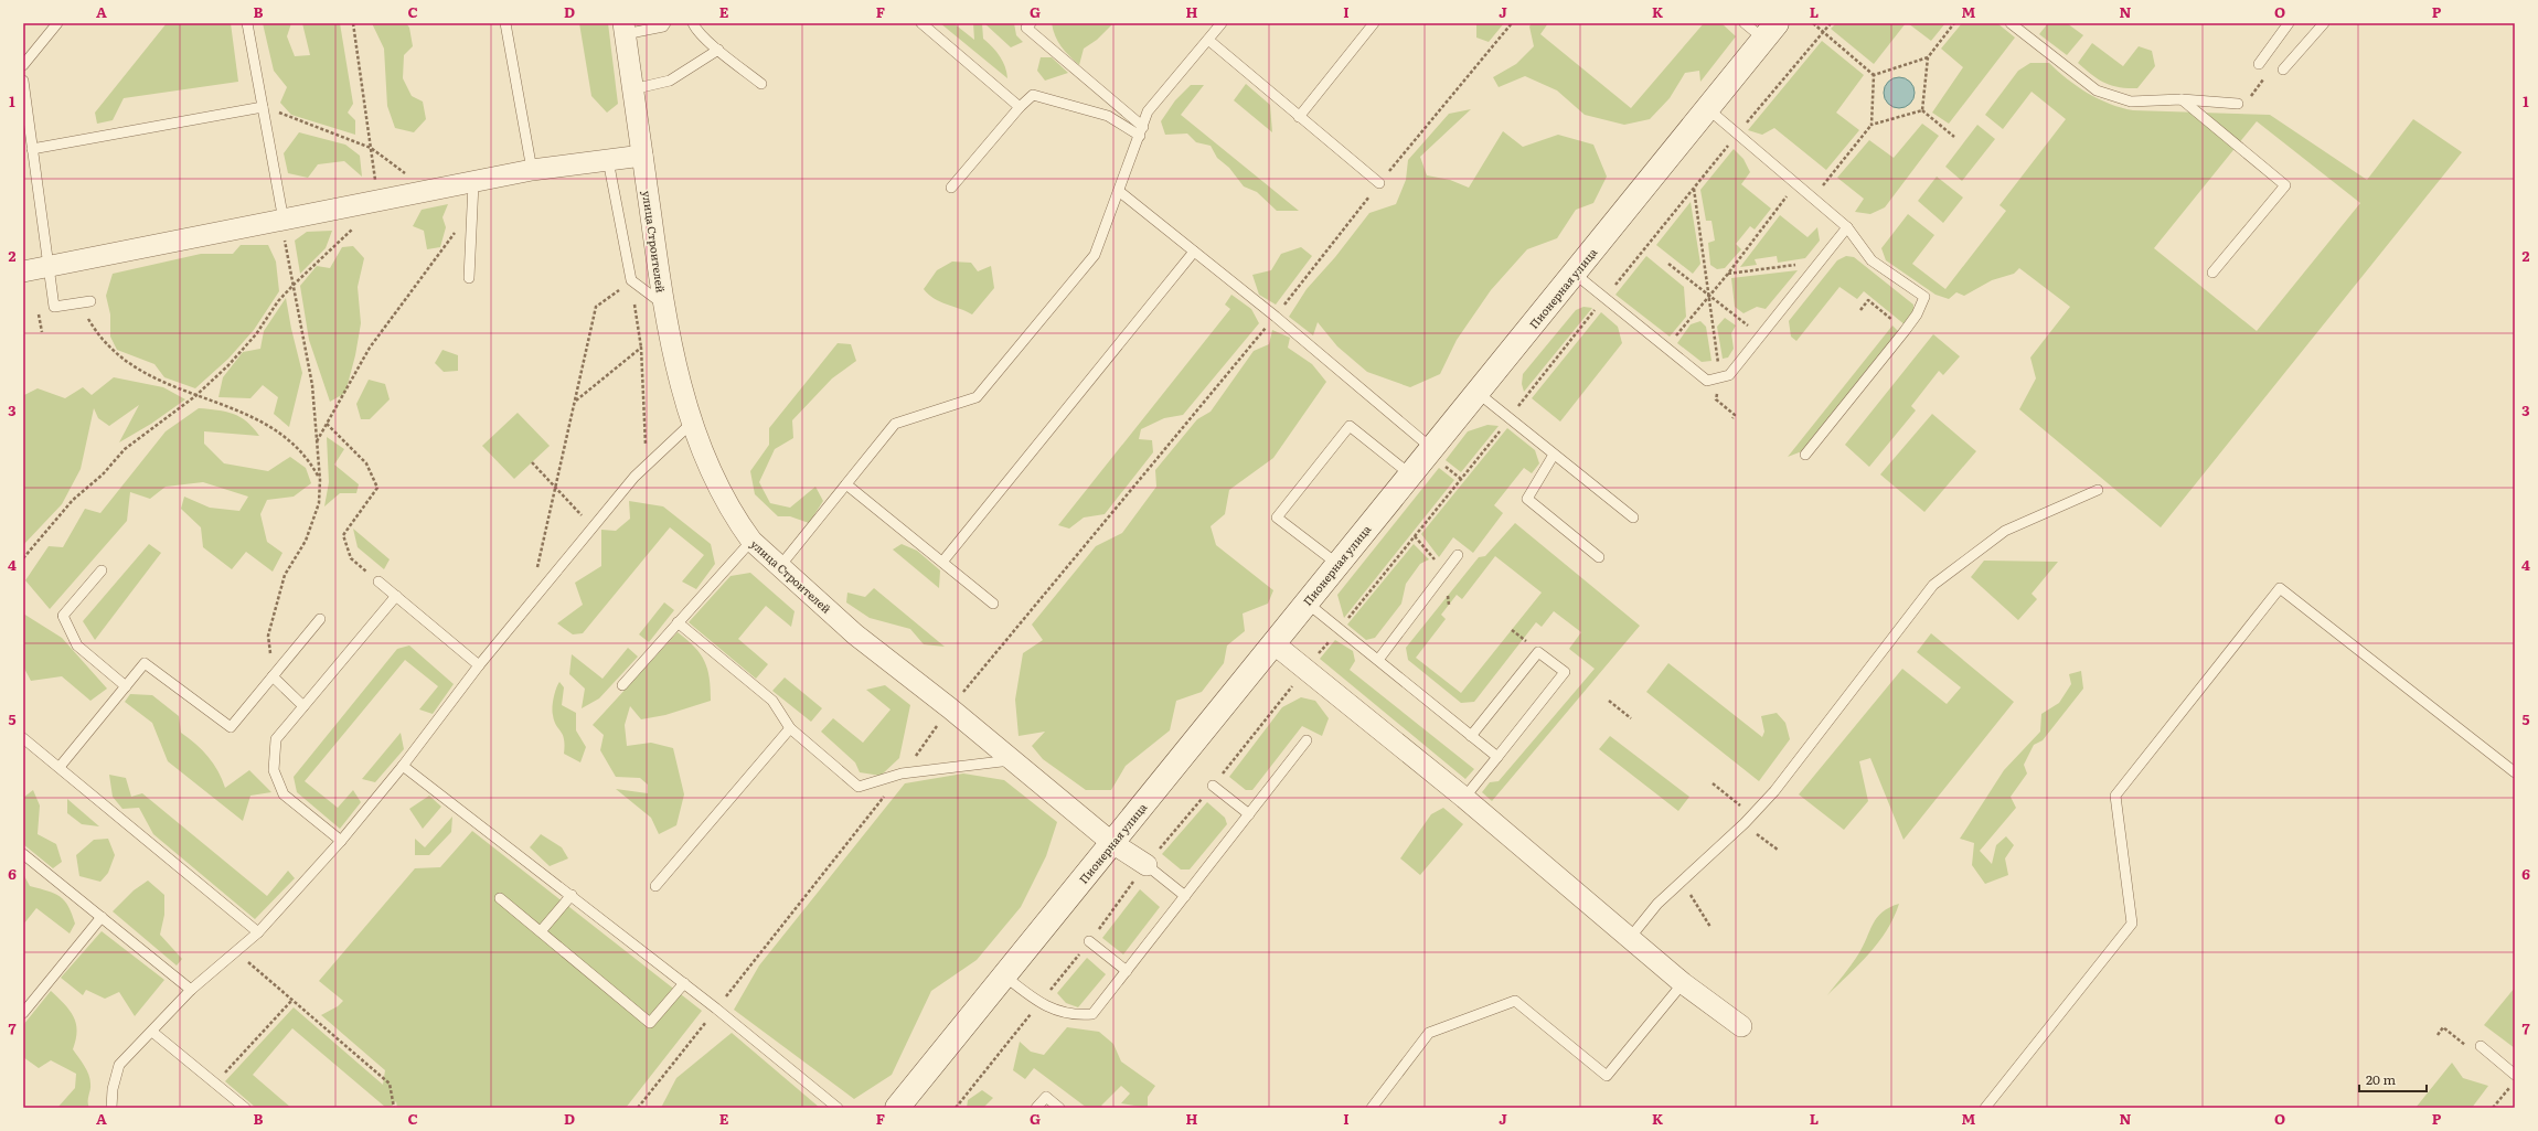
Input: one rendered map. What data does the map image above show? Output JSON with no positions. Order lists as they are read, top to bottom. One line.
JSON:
{"streets":{"main road":["Пионерная улица"],"street":["улица Строителей"]},"crossings":[["улица Строителей","Пионерная улица"]],"scale_bar":"20 m","grid":{"columns":["A","B","C","D","E","F","G","H","I","J","K","L","M","N","O","P"],"rows":["1","2","3","4","5","6","7"]}}
